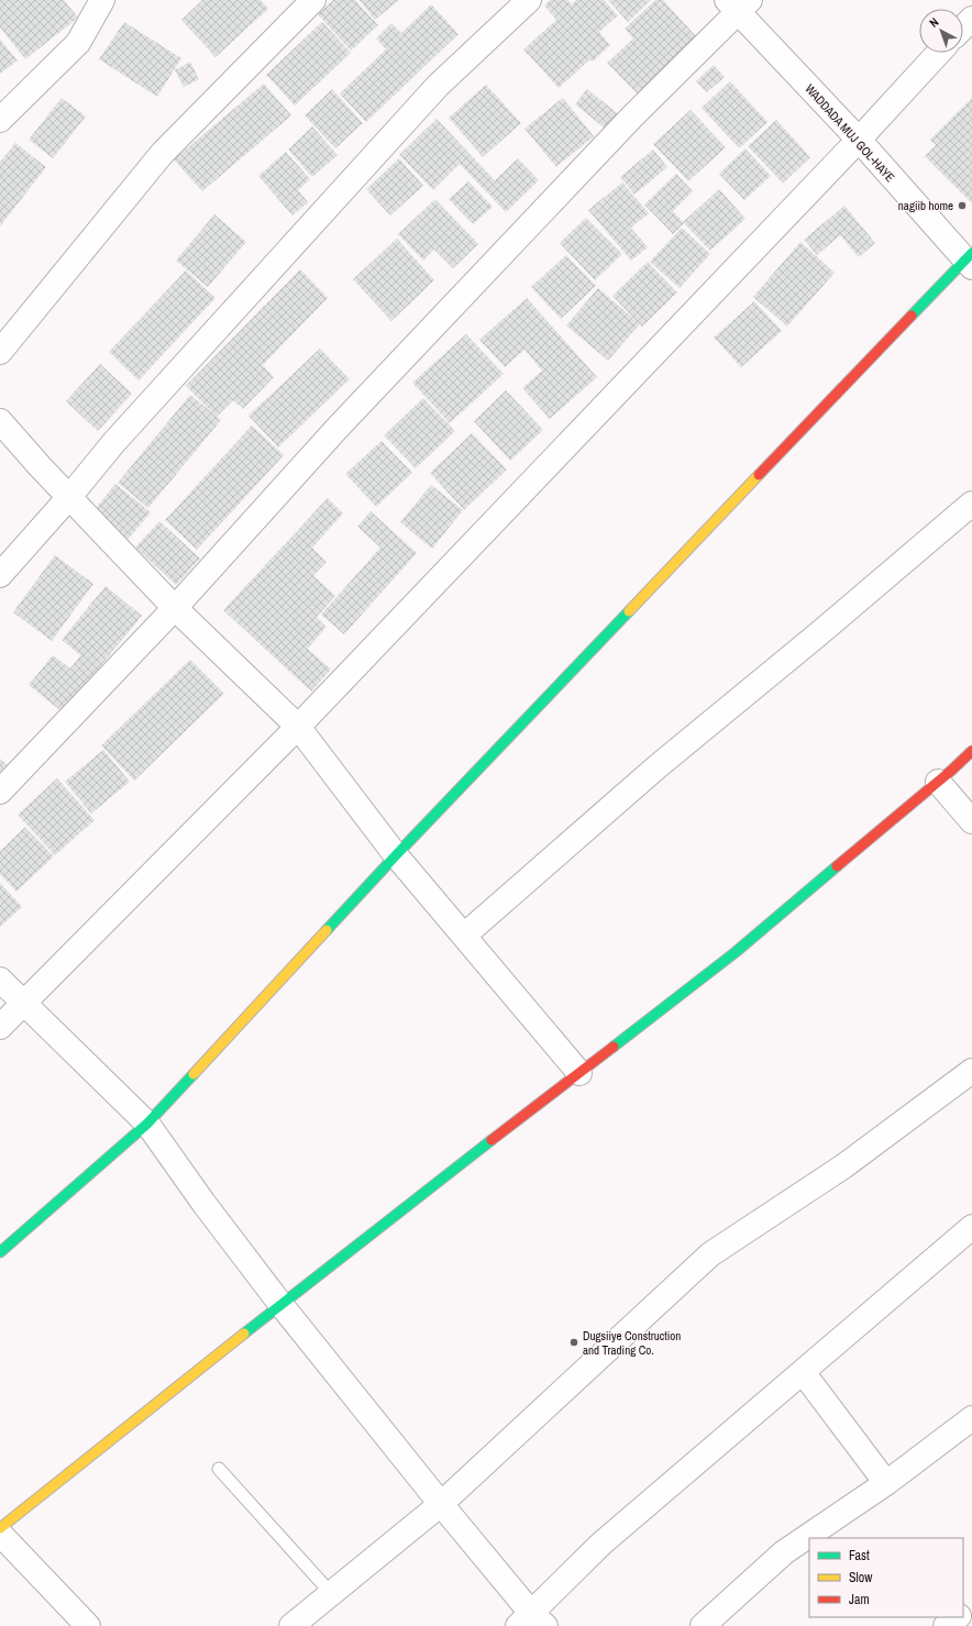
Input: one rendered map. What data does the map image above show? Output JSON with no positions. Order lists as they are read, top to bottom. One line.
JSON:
{"streets":{"street":["WADDADA MUJ GOL-HAYE"]},"places":["nagiib home","Dugsiiye Construction and Trading Co."],"legend":["Fast","Slow","Jam"],"north":"top left"}
